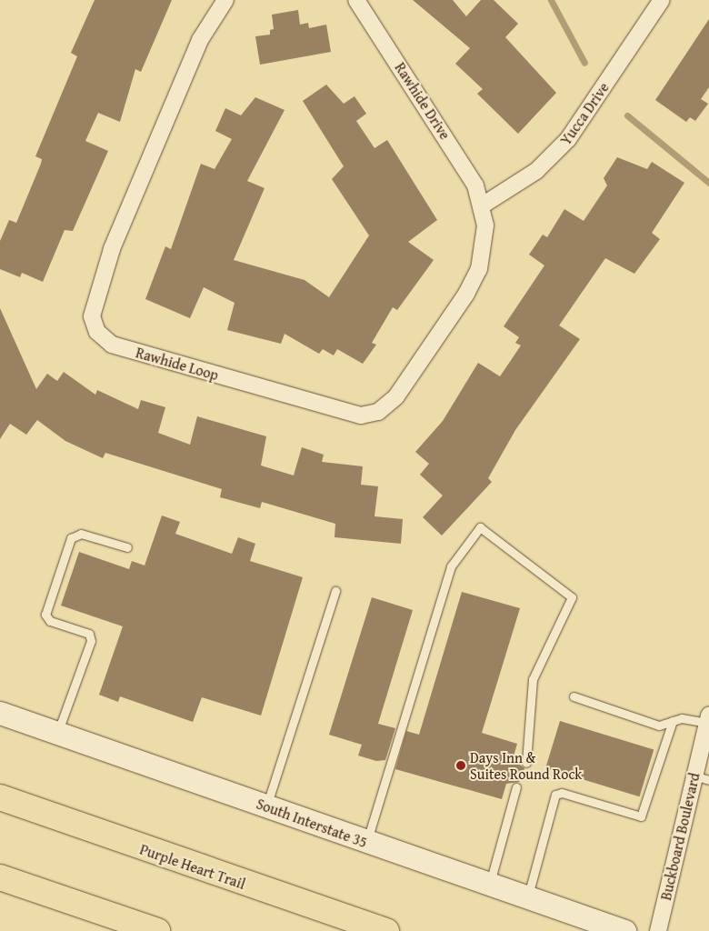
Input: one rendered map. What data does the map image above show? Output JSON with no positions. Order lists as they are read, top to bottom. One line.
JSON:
{"streets":{"highway":["Purple Heart Trail"],"main road":["South Interstate 35"],"street":["Rawhide Drive","Yucca Drive","Rawhide Loop","Buckboard Boulevard"]},"crossings":[["Rawhide Drive","Yucca Drive"],["Rawhide Drive","Rawhide Loop"],["Yucca Drive","Rawhide Loop"]],"places":["Days Inn & Suites Round Rock"]}
